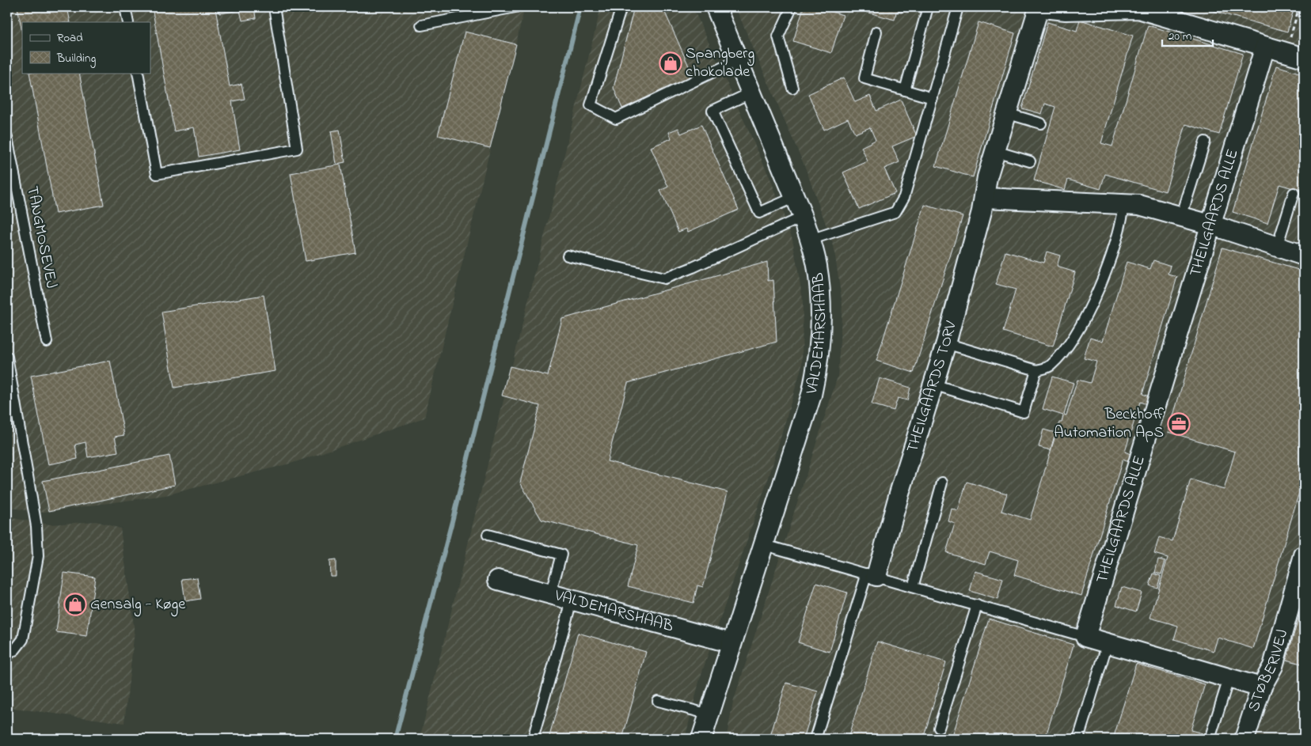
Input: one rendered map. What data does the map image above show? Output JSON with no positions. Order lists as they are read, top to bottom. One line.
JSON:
{"streets":{"street":["THEILGAARDS ALLE","VALDEMARSHAAB","THEILGAARDS TORV","STØBERIVEJ"],"lane":["TANGMOSEVEJ"]},"places":{"shop":["Spangberg chokolade","Gensalg - Køge"],"office":["Beckhoff Automation ApS"]},"legend":["Road","Building"],"scale_bar":"20 m"}
